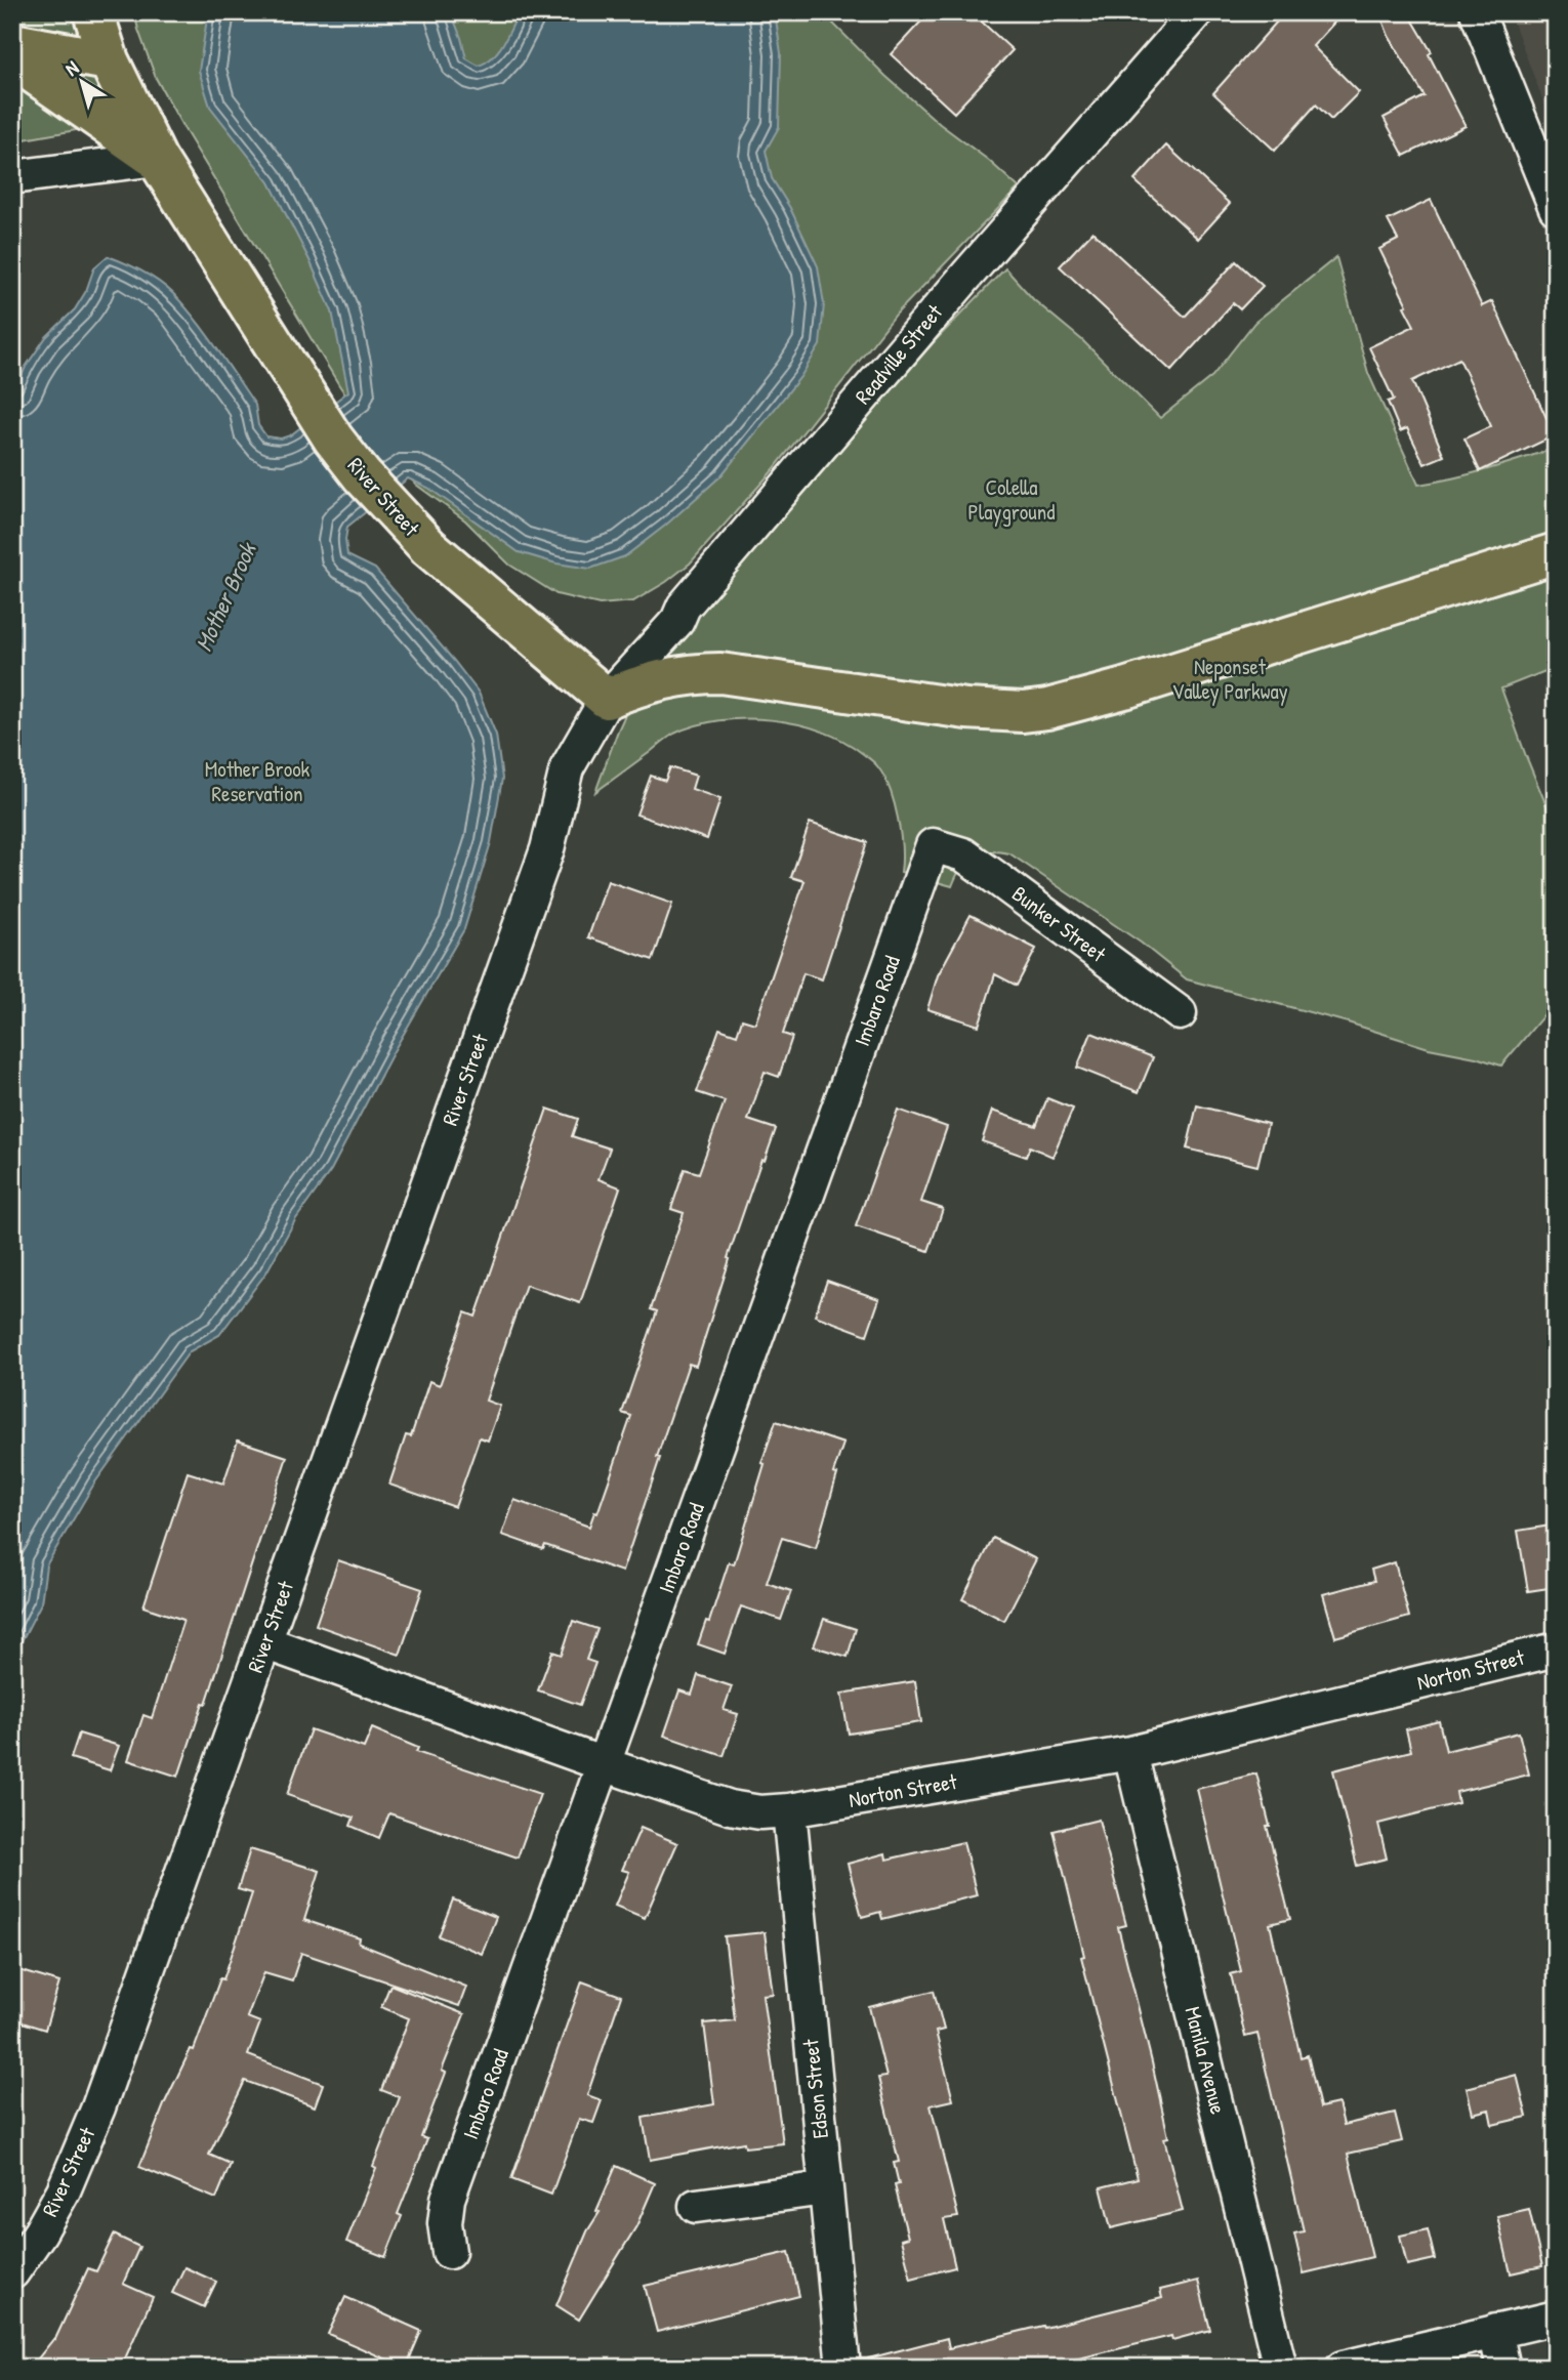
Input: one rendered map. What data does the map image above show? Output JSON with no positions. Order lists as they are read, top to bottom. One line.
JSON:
{"streets":{"main road":["River Street"],"street":["Readville Street","Bunker Street","Imbaro Road","Norton Street","Manila Avenue","Edson Street"]},"crossings":[["Readville Street","River Street"],["River Street","Norton Street"],["Bunker Street","Imbaro Road"],["Imbaro Road","Norton Street"],["Norton Street","Manila Avenue"],["Norton Street","Edson Street"]],"water":["Mother Brook"],"parks":["Colella Playground","Neponset Valley Parkway","Mother Brook Reservation"],"north":"top left"}
